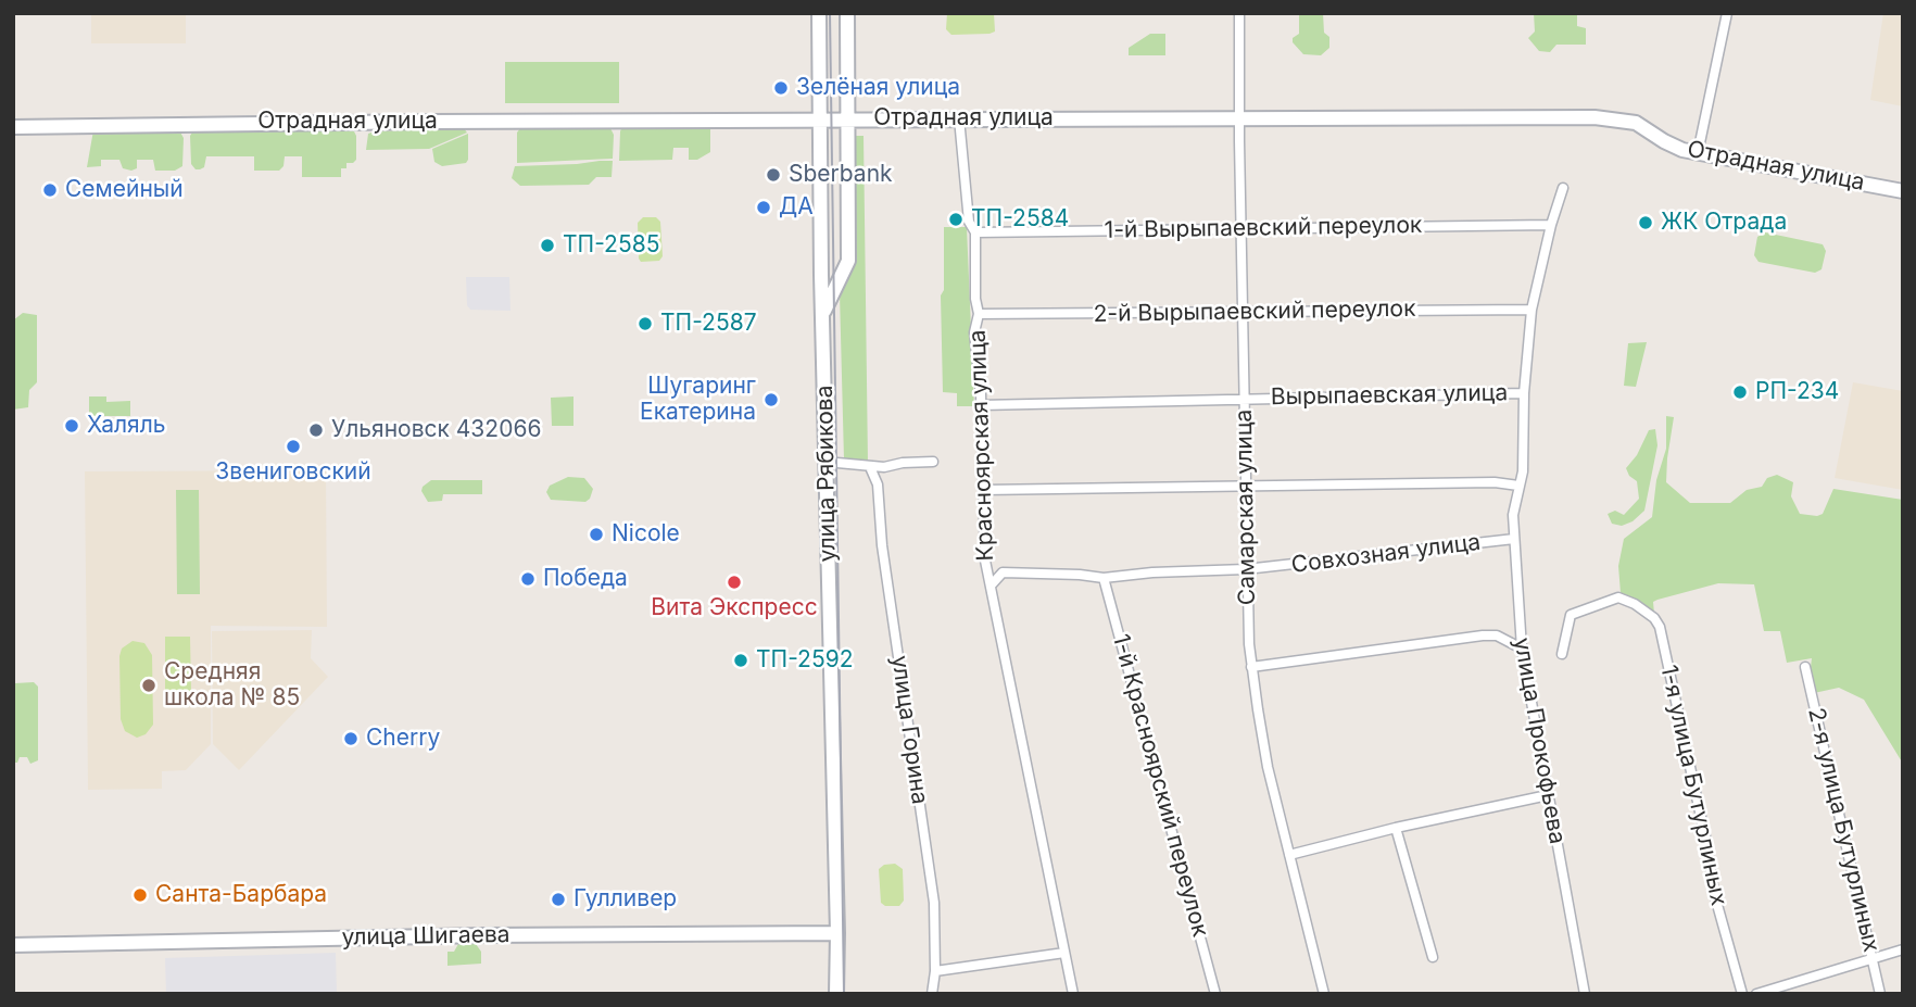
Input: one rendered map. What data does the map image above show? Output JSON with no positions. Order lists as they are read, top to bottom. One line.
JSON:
{"streets":{"street":["Отрадная улица","1-й Вырыпаевский переулок","2-й Вырыпаевский переулок","Вырыпаевская улица","Красноярская улица","улица Рябикова","Самарская улица","Совхозная улица","улица Горина","улица Прокофьева","1-й Красноярский переулок","1-я улица Бутурлиных","2-я улица Бутурлиных","улица Шигаева"]},"crossings":[["Отрадная улица","Красноярская улица"],["Отрадная улица","улица Рябикова"],["Отрадная улица","Самарская улица"],["1-й Вырыпаевский переулок","Красноярская улица"],["1-й Вырыпаевский переулок","Самарская улица"],["1-й Вырыпаевский переулок","улица Прокофьева"],["2-й Вырыпаевский переулок","Красноярская улица"],["2-й Вырыпаевский переулок","Самарская улица"],["2-й Вырыпаевский переулок","улица Прокофьева"],["Вырыпаевская улица","Красноярская улица"],["Вырыпаевская улица","Самарская улица"],["Вырыпаевская улица","улица Прокофьева"],["улица Рябикова","улица Шигаева"],["Самарская улица","Совхозная улица"],["Совхозная улица","улица Прокофьева"],["Совхозная улица","1-й Красноярский переулок"]],"places":["Зелёная улица","Sberbank","Семейный","ДА","ТП-2584","ЖК Отрада","ТП-2585","ТП-2587","РП-234","Шугаринг Екатерина","Халяль","Ульяновск 432066","Звениговский","Nicole","Победа","Вита Экспресс","ТП-2592","Средняя школа № 85","Cherry","Санта-Барбара","Гулливер"]}
